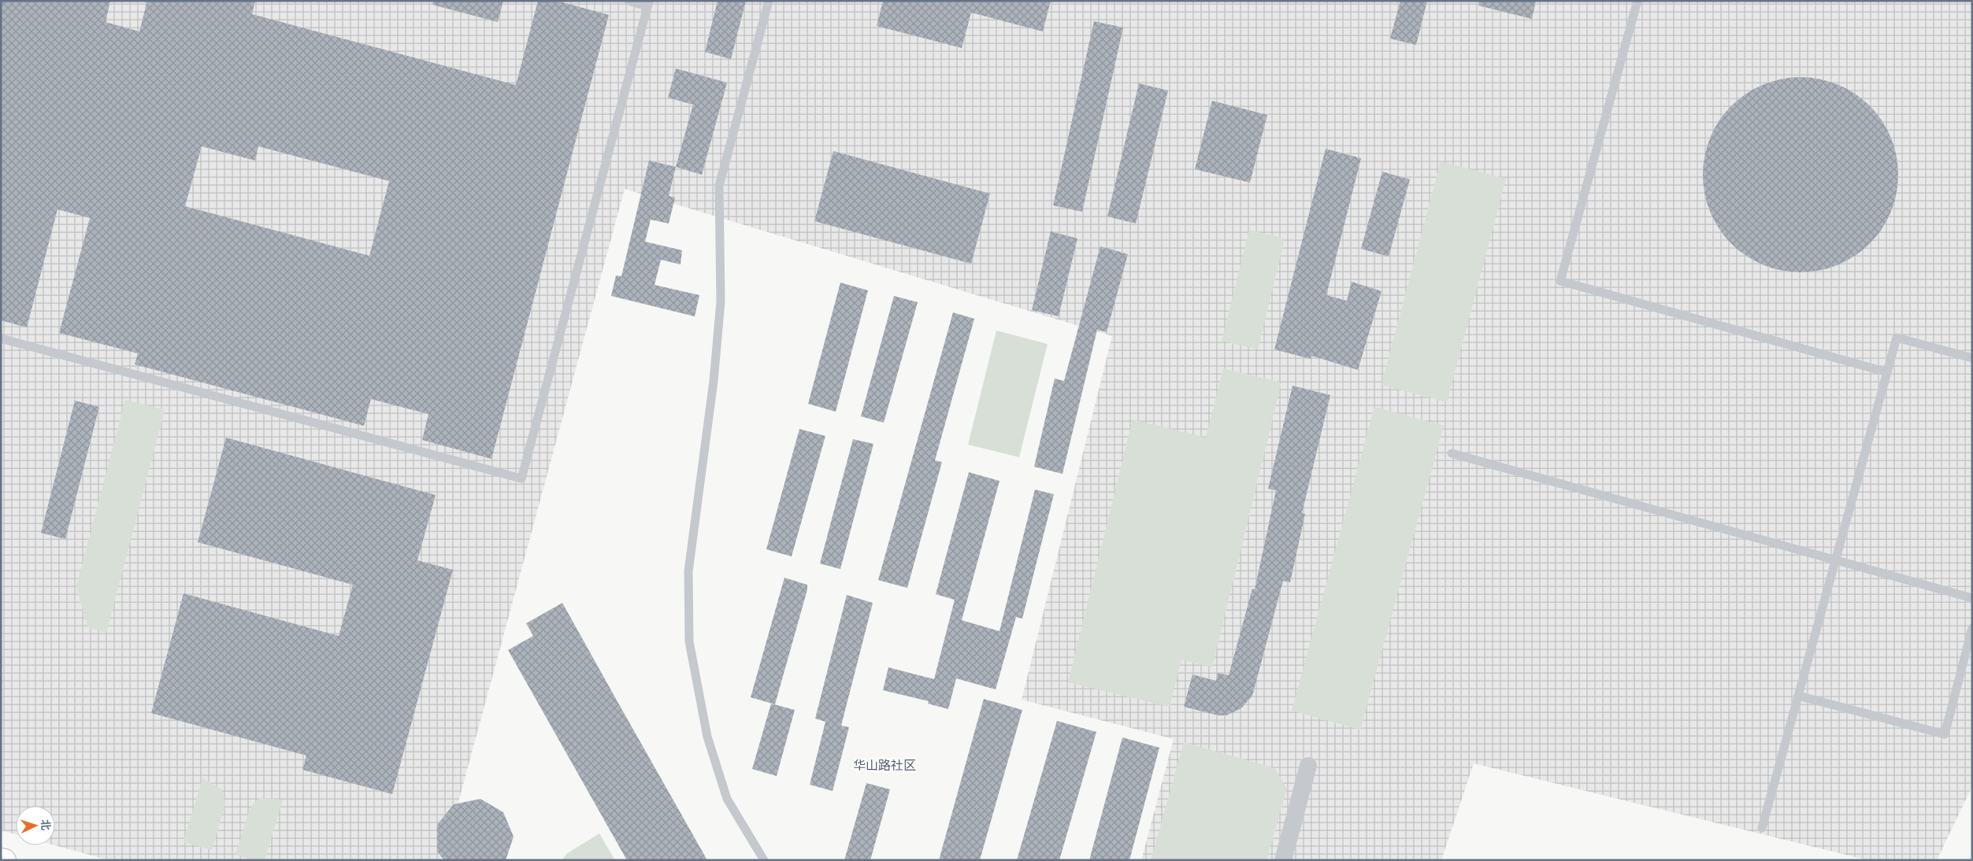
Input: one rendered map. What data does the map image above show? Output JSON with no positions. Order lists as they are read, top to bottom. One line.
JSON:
{"districts":["华山路社区"],"north":"right"}
